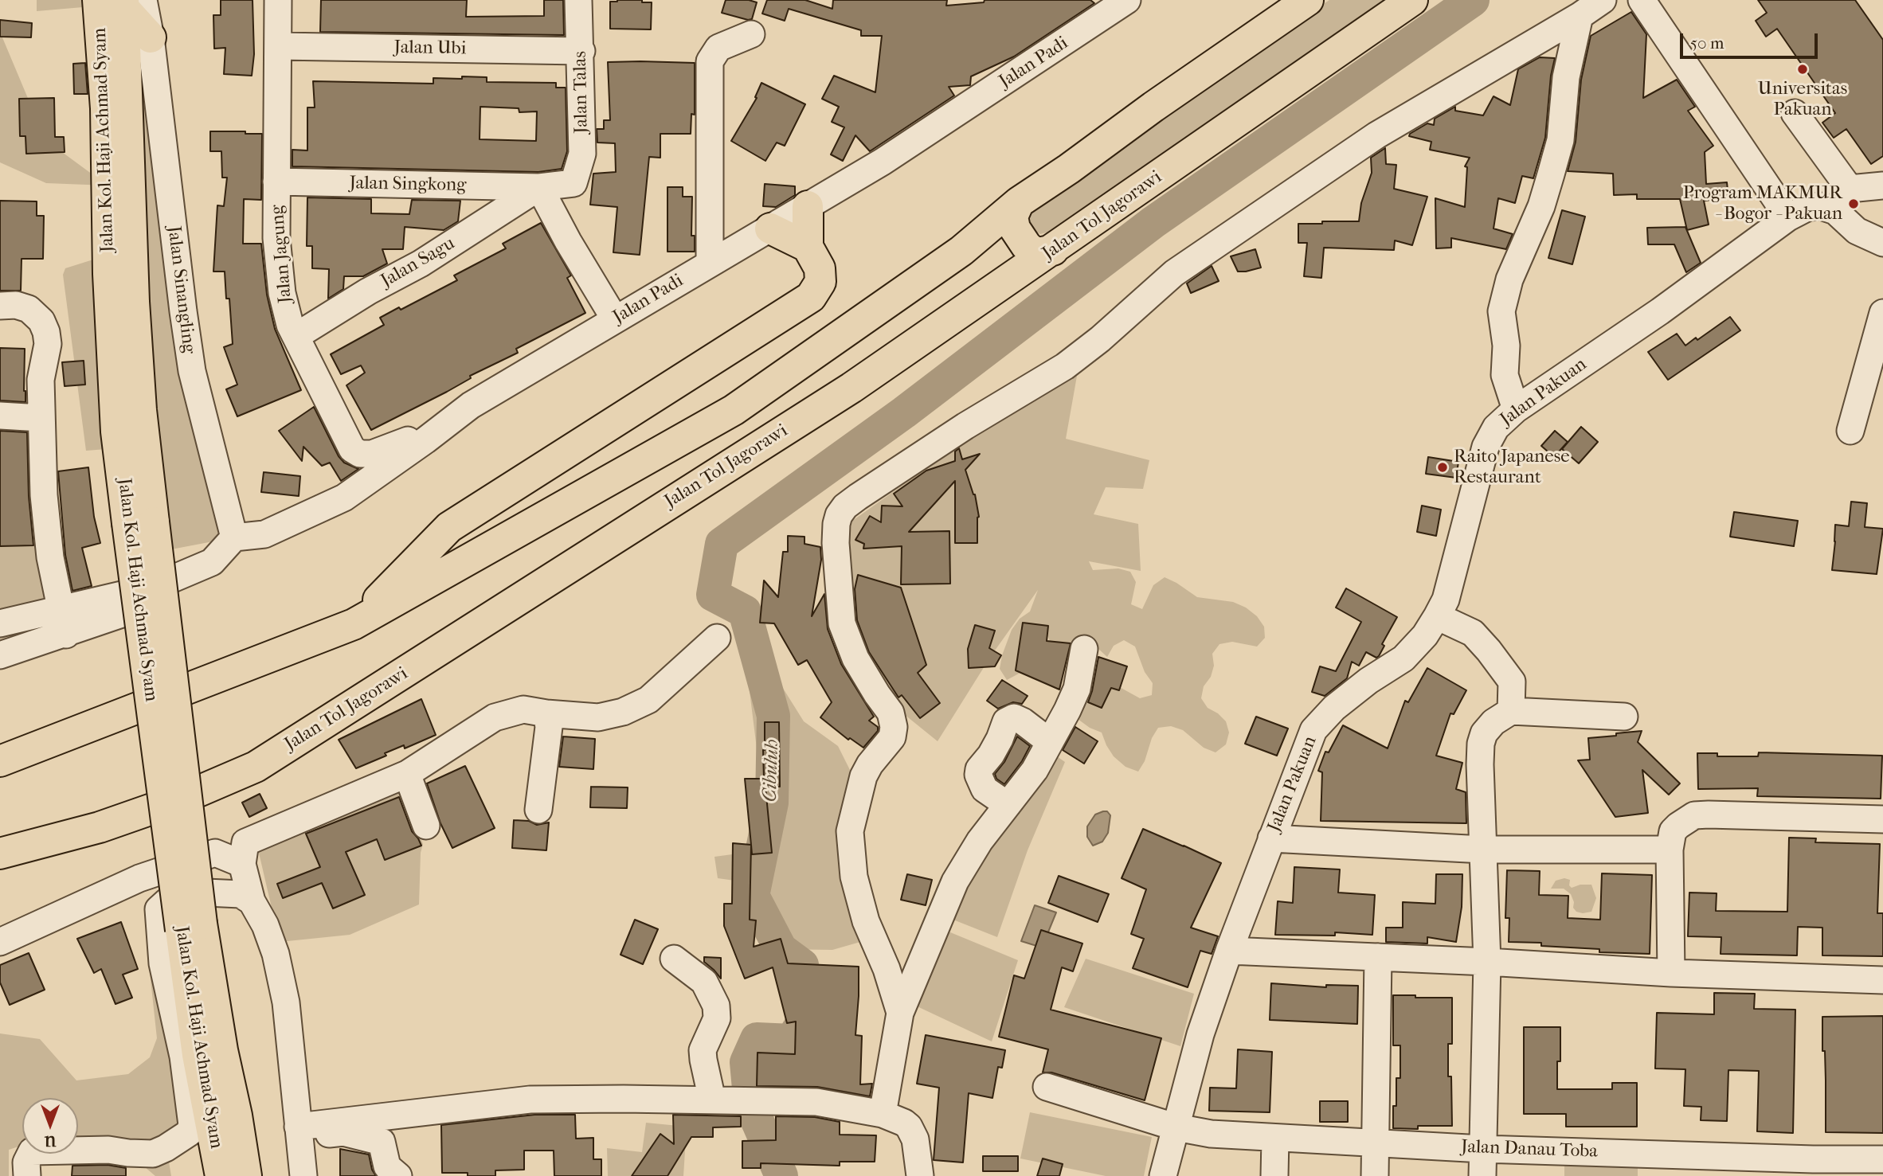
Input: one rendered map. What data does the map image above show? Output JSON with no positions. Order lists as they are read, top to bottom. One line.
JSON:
{"streets":{"main road":["Jalan Kol. Haji Achmad Syam","Jalan Tol Jagorawi"],"street":["Jalan Ubi","Jalan Padi","Jalan Talas","Jalan Singkong","Jalan Jagung","Jalan Sagu","Jalan Sinangling","Jalan Pakuan","Jalan Danau Toba"]},"crossings":[["Jalan Ubi","Jalan Talas"],["Jalan Ubi","Jalan Jagung"],["Jalan Padi","Jalan Jagung"],["Jalan Padi","Jalan Sinangling"],["Jalan Kol. Haji Achmad Syam","Jalan Sinangling"],["Jalan Singkong","Jalan Jagung"],["Jalan Singkong","Jalan Sagu"],["Jalan Jagung","Jalan Sagu"],["Jalan Pakuan","Jalan Danau Toba"]],"water":["Cibuluh"],"places":["Universitas Pakuan","Program MAKMUR - Bogor - Pakuan","Raito Japanese Restaurant"],"scale_bar":"50 m","north":"bottom"}
